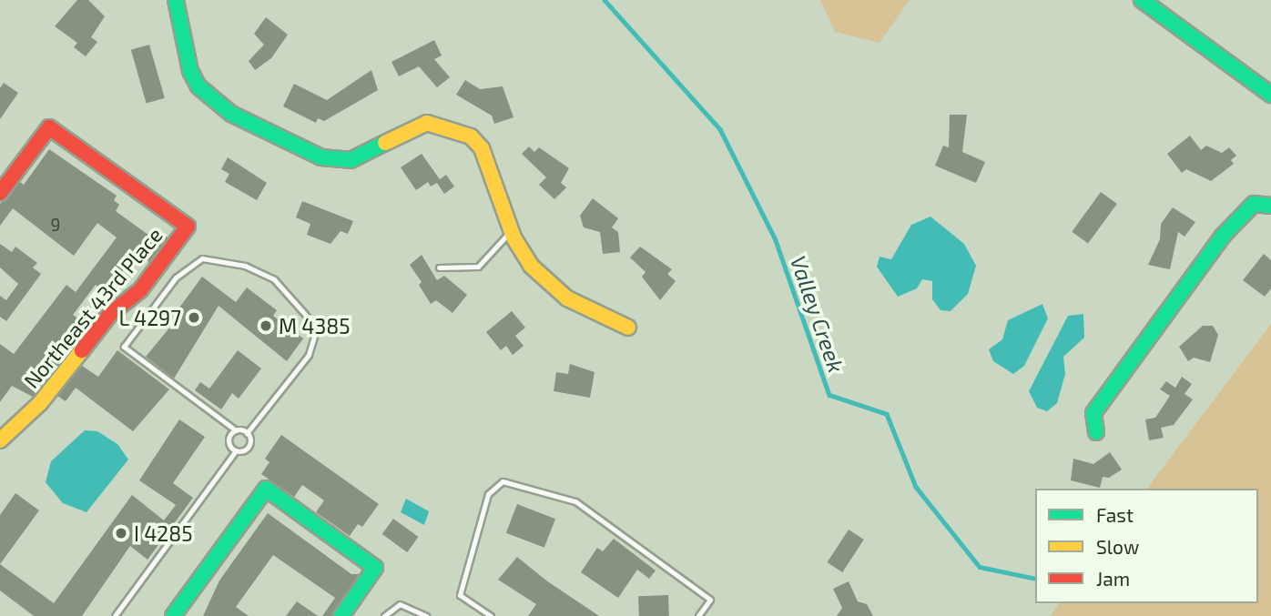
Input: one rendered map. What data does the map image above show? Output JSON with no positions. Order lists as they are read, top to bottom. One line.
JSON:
{"streets":{"street":["Northeast 43rd Place"]},"water":["Valley Creek"],"places":["L 4297","M 4385","I 4285"],"house_numbers":["9"],"legend":["Fast","Slow","Jam"]}
